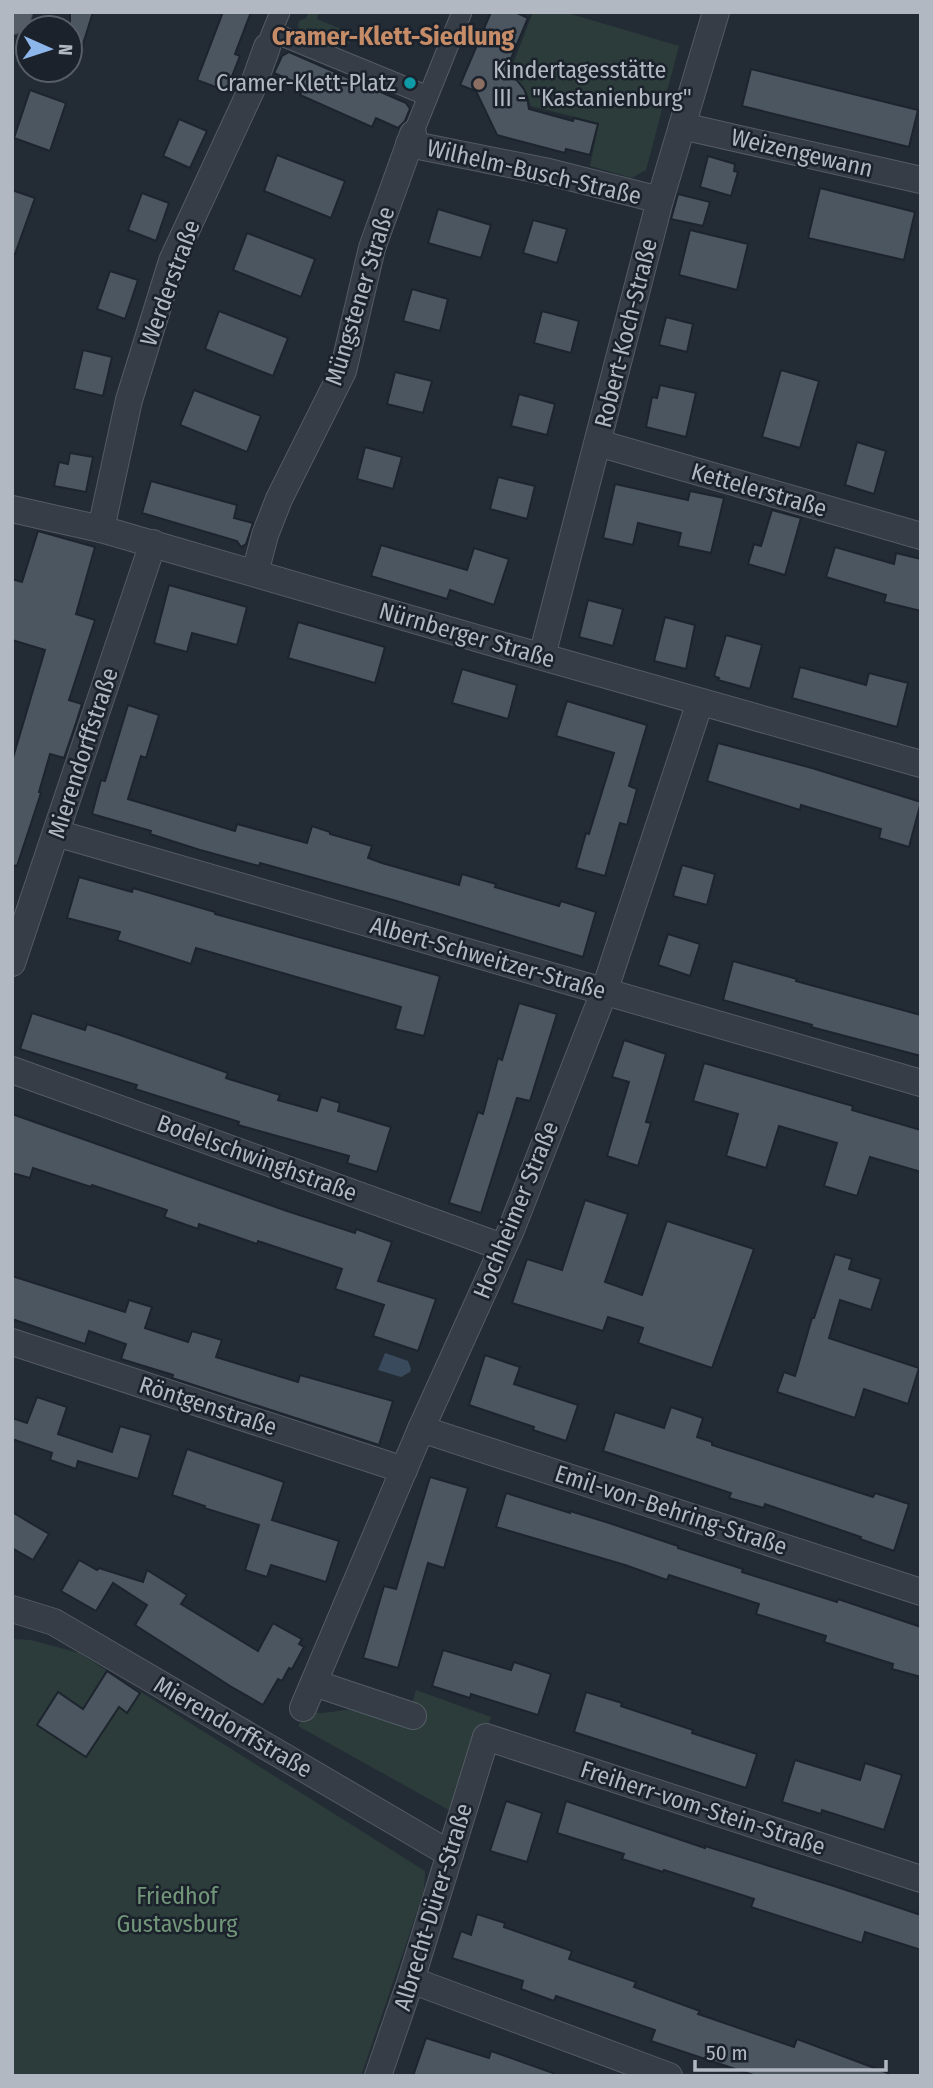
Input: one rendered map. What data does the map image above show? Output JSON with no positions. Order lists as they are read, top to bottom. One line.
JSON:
{"streets":{"street":["Weizengewann","Wilhelm-Busch-Straße","Werderstraße","Müngstener Straße","Robert-Koch-Straße","Kettelerstraße","Nürnberger Straße","Mierendorffstraße","Albert-Schweitzer-Straße","Bodelschwinghstraße","Hochheimer Straße","Röntgenstraße","Emil-von-Behring-Straße","Freiherr-vom-Stein-Straße","Albrecht-Dürer-Straße"]},"crossings":[["Weizengewann","Robert-Koch-Straße"],["Wilhelm-Busch-Straße","Müngstener Straße"],["Wilhelm-Busch-Straße","Robert-Koch-Straße"],["Werderstraße","Nürnberger Straße"],["Müngstener Straße","Nürnberger Straße"],["Robert-Koch-Straße","Kettelerstraße"],["Robert-Koch-Straße","Nürnberger Straße"],["Nürnberger Straße","Mierendorffstraße"],["Nürnberger Straße","Hochheimer Straße"],["Mierendorffstraße","Albert-Schweitzer-Straße"],["Mierendorffstraße","Albrecht-Dürer-Straße"],["Albert-Schweitzer-Straße","Hochheimer Straße"],["Bodelschwinghstraße","Hochheimer Straße"],["Hochheimer Straße","Röntgenstraße"],["Hochheimer Straße","Emil-von-Behring-Straße"],["Freiherr-vom-Stein-Straße","Albrecht-Dürer-Straße"]],"districts":["Cramer-Klett-Siedlung"],"parks":["Friedhof Gustavsburg"],"places":["Cramer-Klett-Platz","Kindertagesstätte III - \"Kastanienburg\""],"scale_bar":"50 m","north":"right"}
